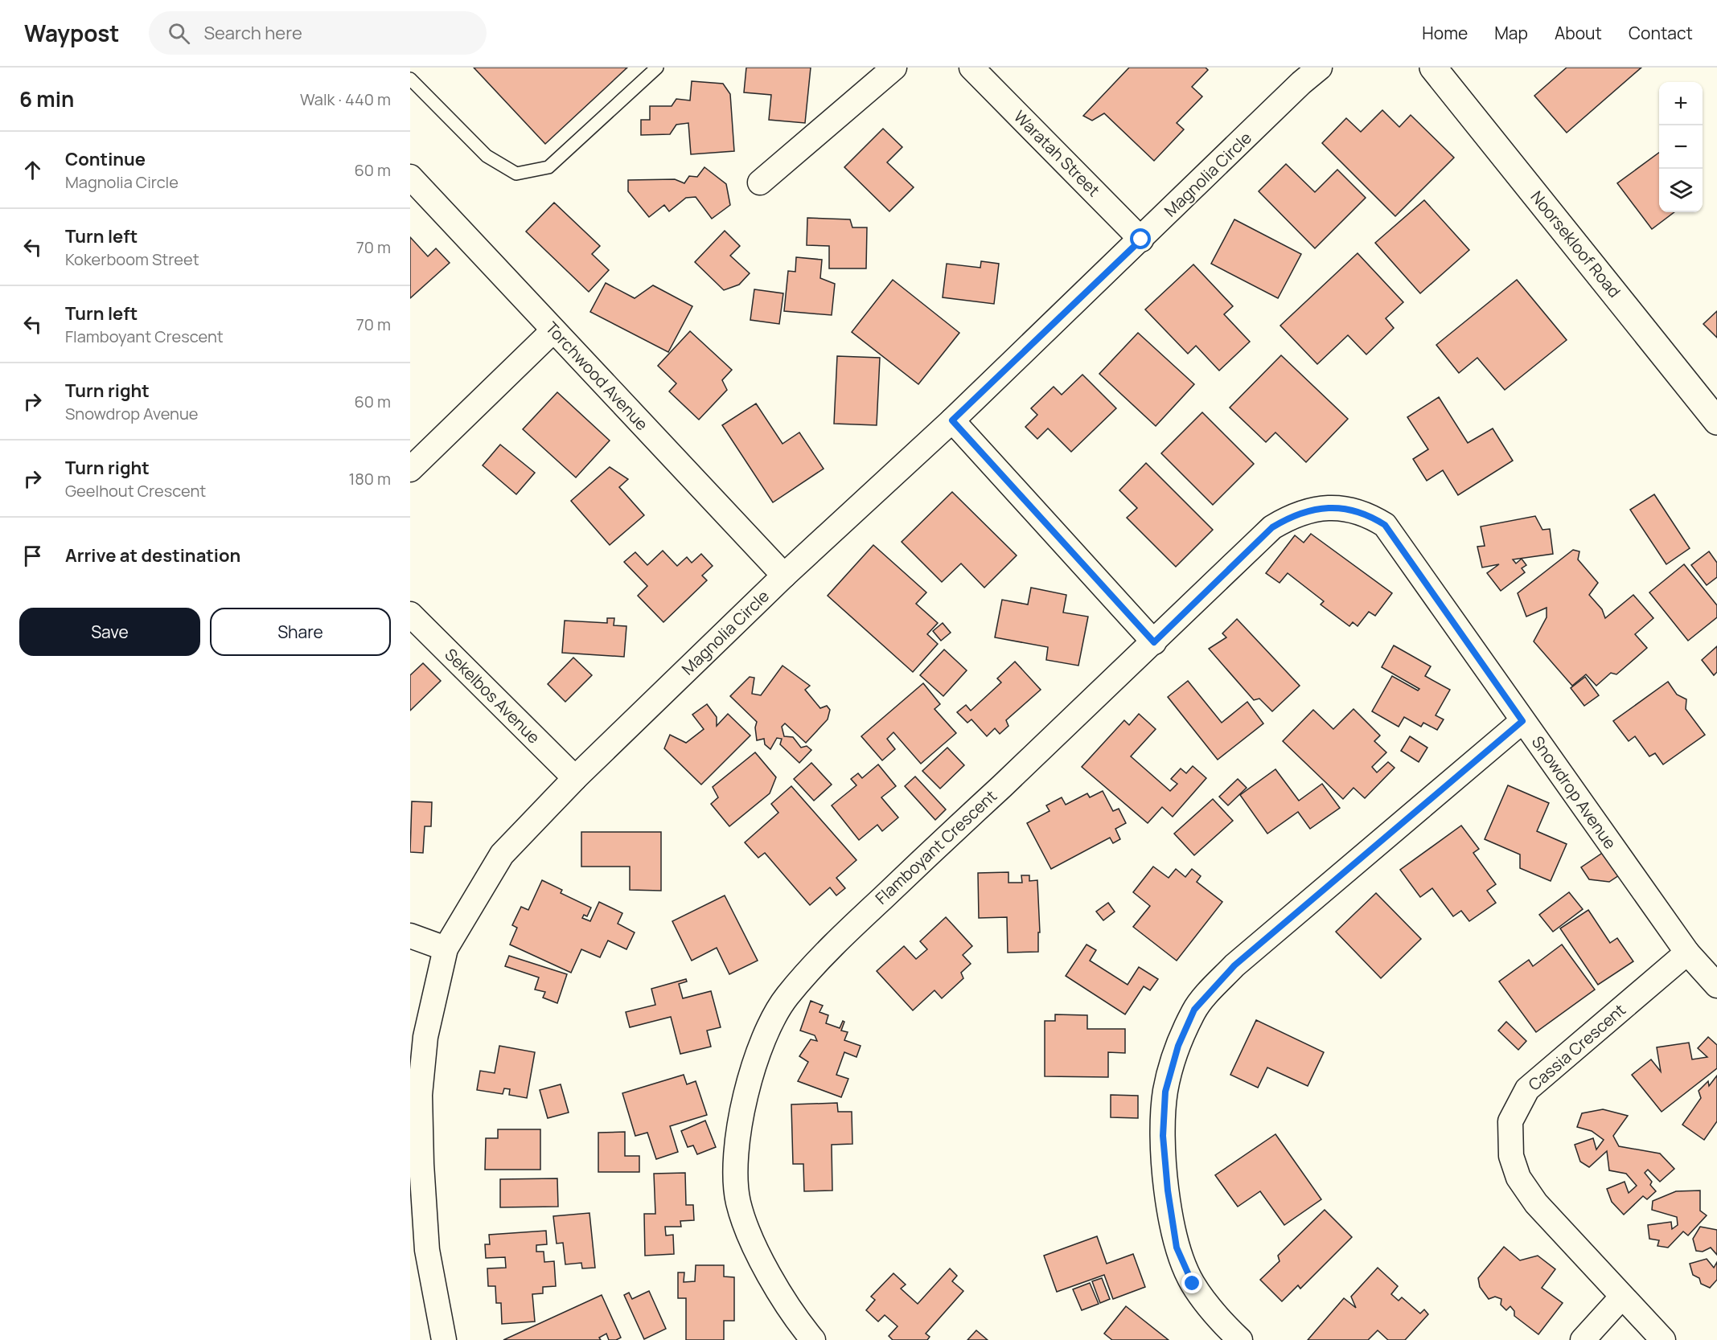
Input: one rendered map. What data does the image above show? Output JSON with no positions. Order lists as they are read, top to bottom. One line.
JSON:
{"streets":{"street":["Waratah Street","Magnolia Circle","Noorsekloof Road","Torchwood Avenue","Sekelbos Avenue","Snowdrop Avenue","Flamboyant Crescent","Cassia Crescent"]},"crossings":[["Waratah Street","Magnolia Circle"],["Magnolia Circle","Torchwood Avenue"],["Magnolia Circle","Sekelbos Avenue"],["Snowdrop Avenue","Flamboyant Crescent"],["Snowdrop Avenue","Cassia Crescent"]],"page":{"header":"Waypost","search":"Search here","nav":["Home","Map","About","Contact"],"heading":["6 min","Walk · 440 m"],"map_buttons":["+","−"],"list":[["Continue","Magnolia Circle","60 m"],["Turn left","Kokerboom Street","70 m"],["Turn left","Flamboyant Crescent","70 m"],["Turn right","Snowdrop Avenue","60 m"],["Turn right","Geelhout Crescent","180 m"],"Arrive at destination"],"buttons":["Save","Share"]}}
